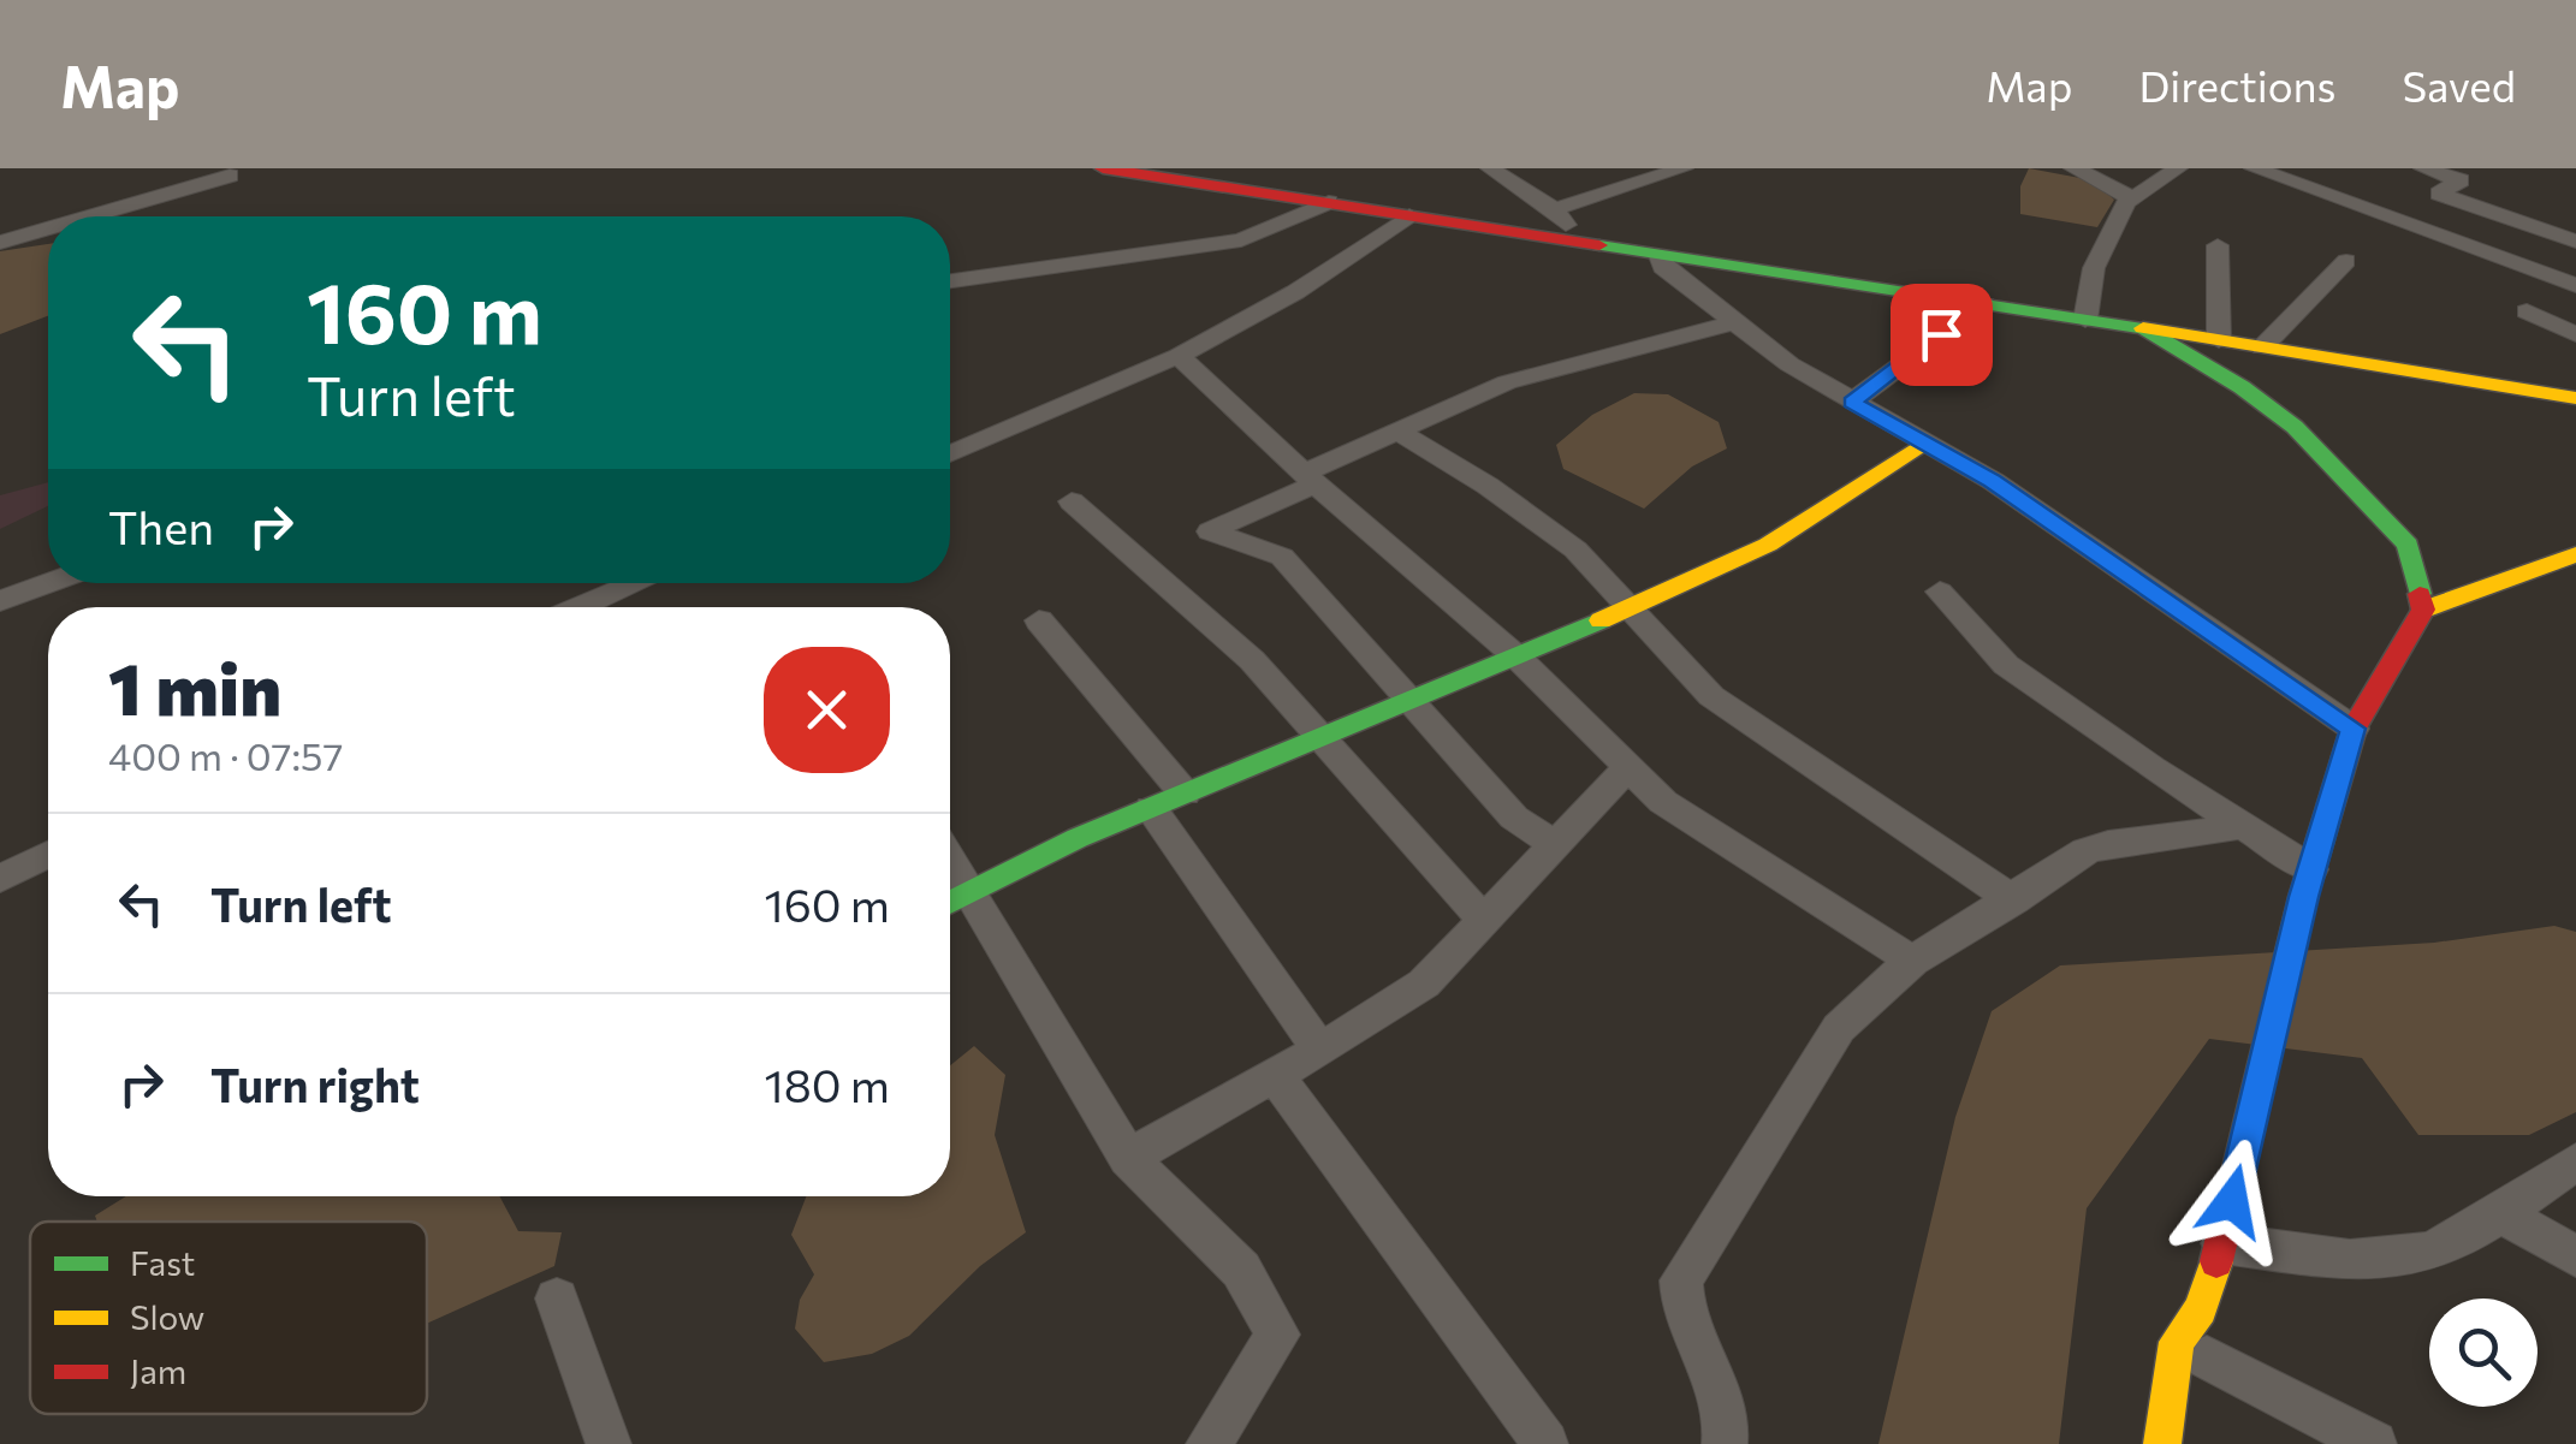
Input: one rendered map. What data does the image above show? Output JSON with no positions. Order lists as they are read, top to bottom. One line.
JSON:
{"legend":["Fast","Slow","Jam"],"page":{"header":"Map","nav":["Map","Directions","Saved"],"turn":["160 m","Turn left"],"then":"Then","heading":["1 min","400 m · 07:57"],"list":[{"name":"Turn left","value":"160 m"},{"name":"Turn right","value":"180 m"}]}}
